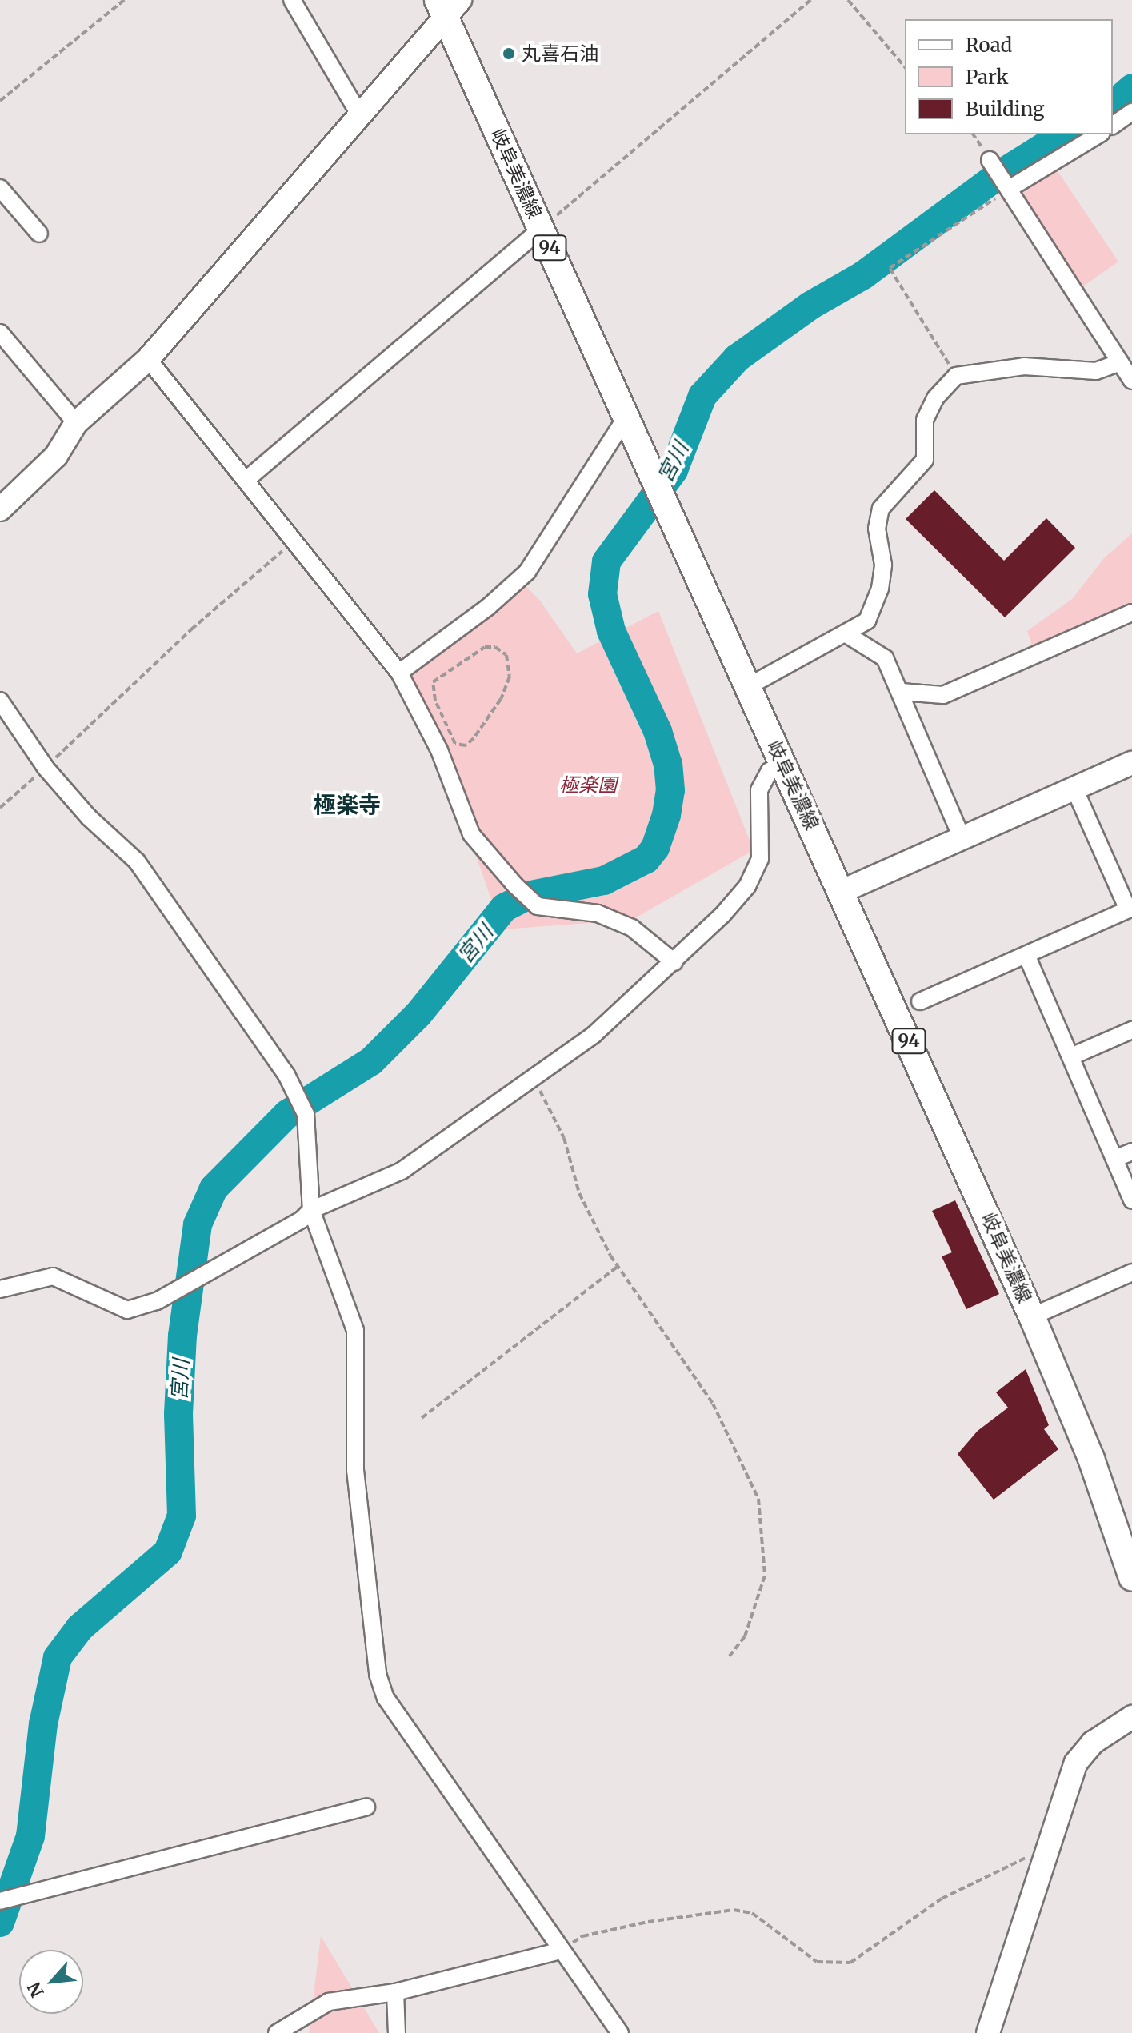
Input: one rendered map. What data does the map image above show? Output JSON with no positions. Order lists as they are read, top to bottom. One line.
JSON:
{"streets":{"main road":["岐阜美濃線","94"]},"districts":["極楽寺"],"water":["宮川"],"parks":["極楽園"],"places":["丸喜石油"],"legend":["Road","Park","Building"],"north":"bottom left"}
